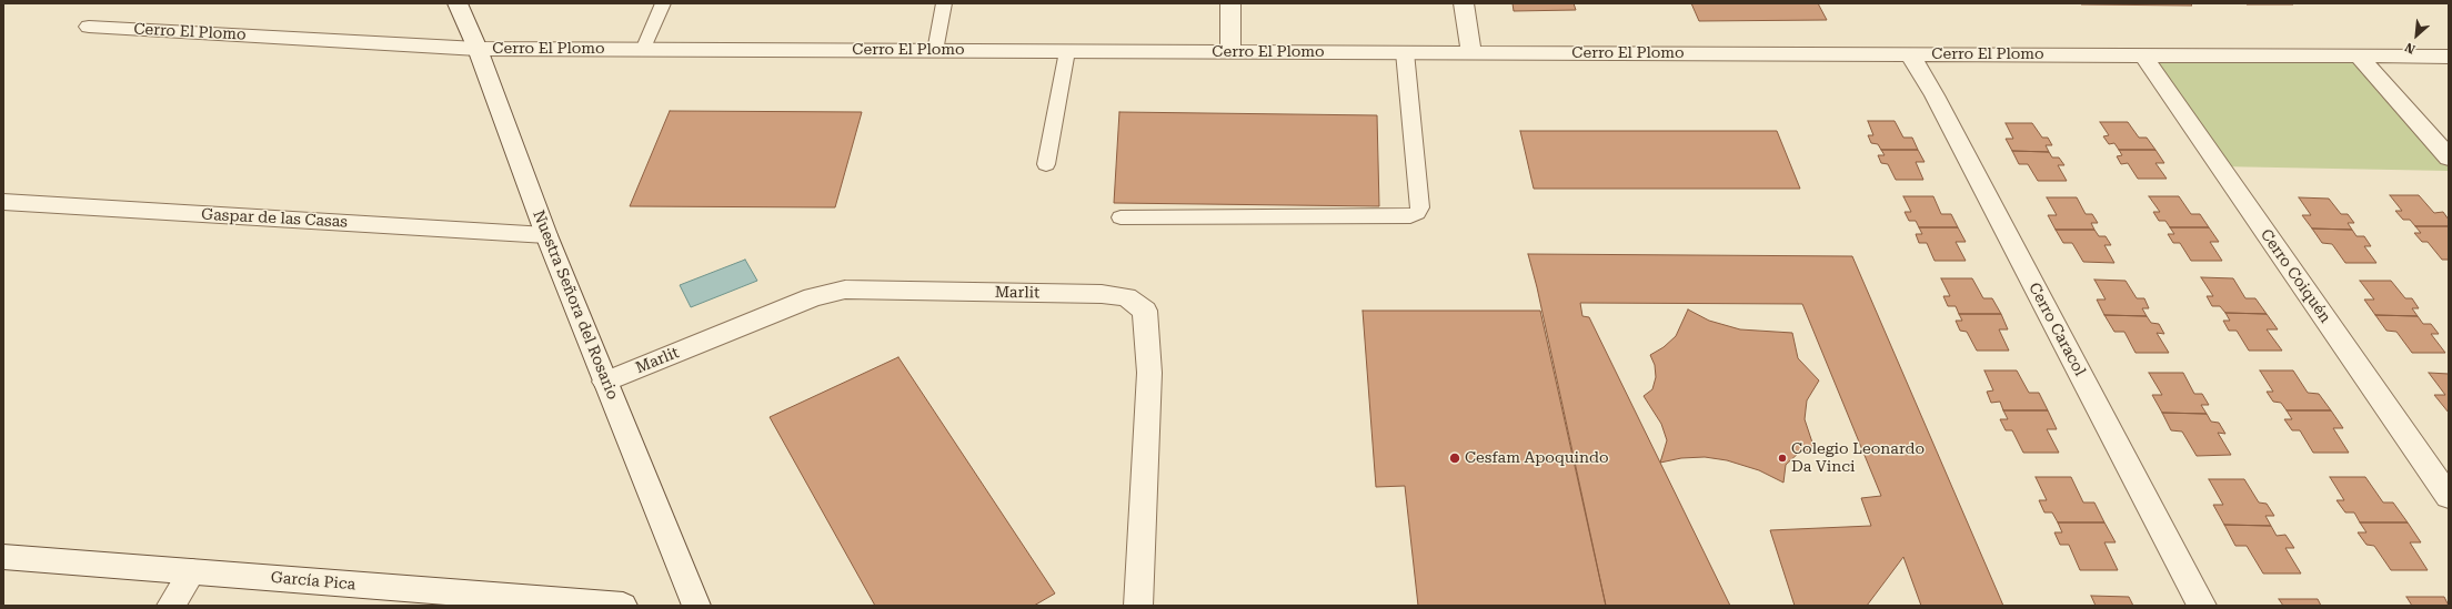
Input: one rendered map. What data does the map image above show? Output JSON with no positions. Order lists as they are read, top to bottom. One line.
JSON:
{"streets":{"street":["Cerro El Plomo","Gaspar de las Casas","Cerro Coiquén","Marlit","Nuestra Señora del Rosario","Cerro Caracol","García Pica"]},"crossings":[["Cerro El Plomo","Cerro Coiquén"],["Cerro El Plomo","Nuestra Señora del Rosario"],["Cerro El Plomo","Cerro Caracol"],["Gaspar de las Casas","Nuestra Señora del Rosario"],["Marlit","Nuestra Señora del Rosario"]],"places":["Cesfam Apoquindo","Colegio Leonardo Da Vinci"],"north":"bottom left"}
